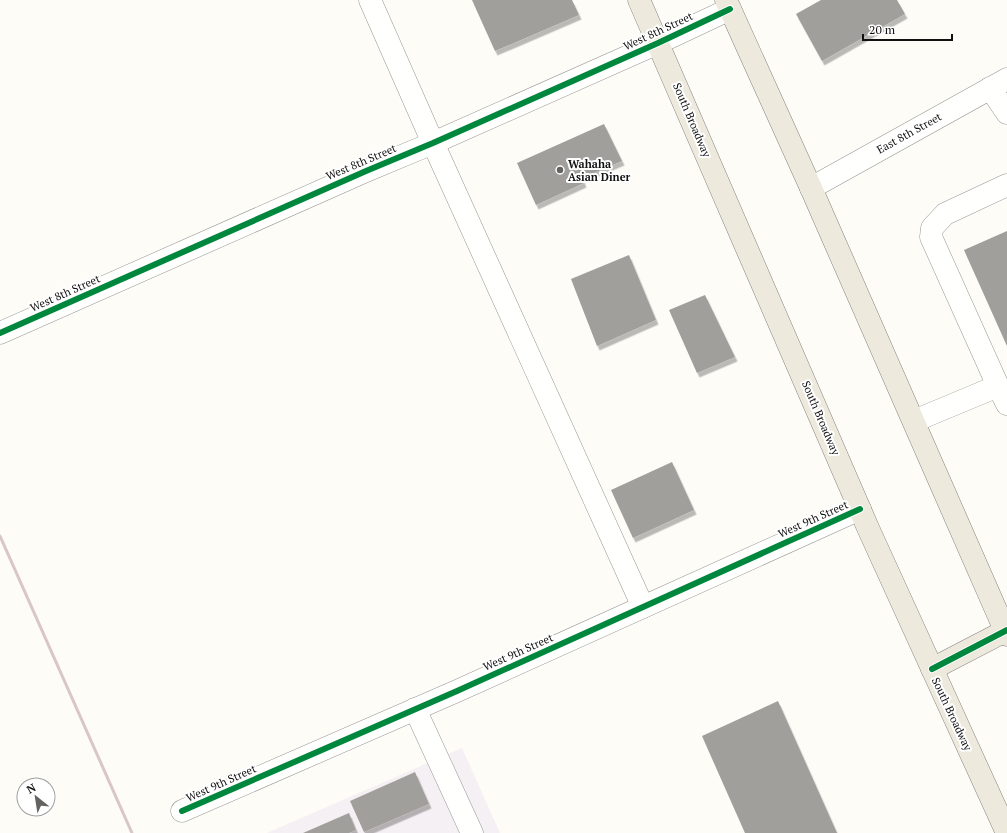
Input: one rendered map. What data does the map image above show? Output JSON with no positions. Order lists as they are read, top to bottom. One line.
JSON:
{"streets":{"main road":["South Broadway"],"street":["West 8th Street","East 8th Street","West 9th Street"]},"crossings":[["West 8th Street","South Broadway"],["South Broadway","West 9th Street"]],"places":["Wahaha Asian Diner"],"scale_bar":"20 m","north":"top left"}
